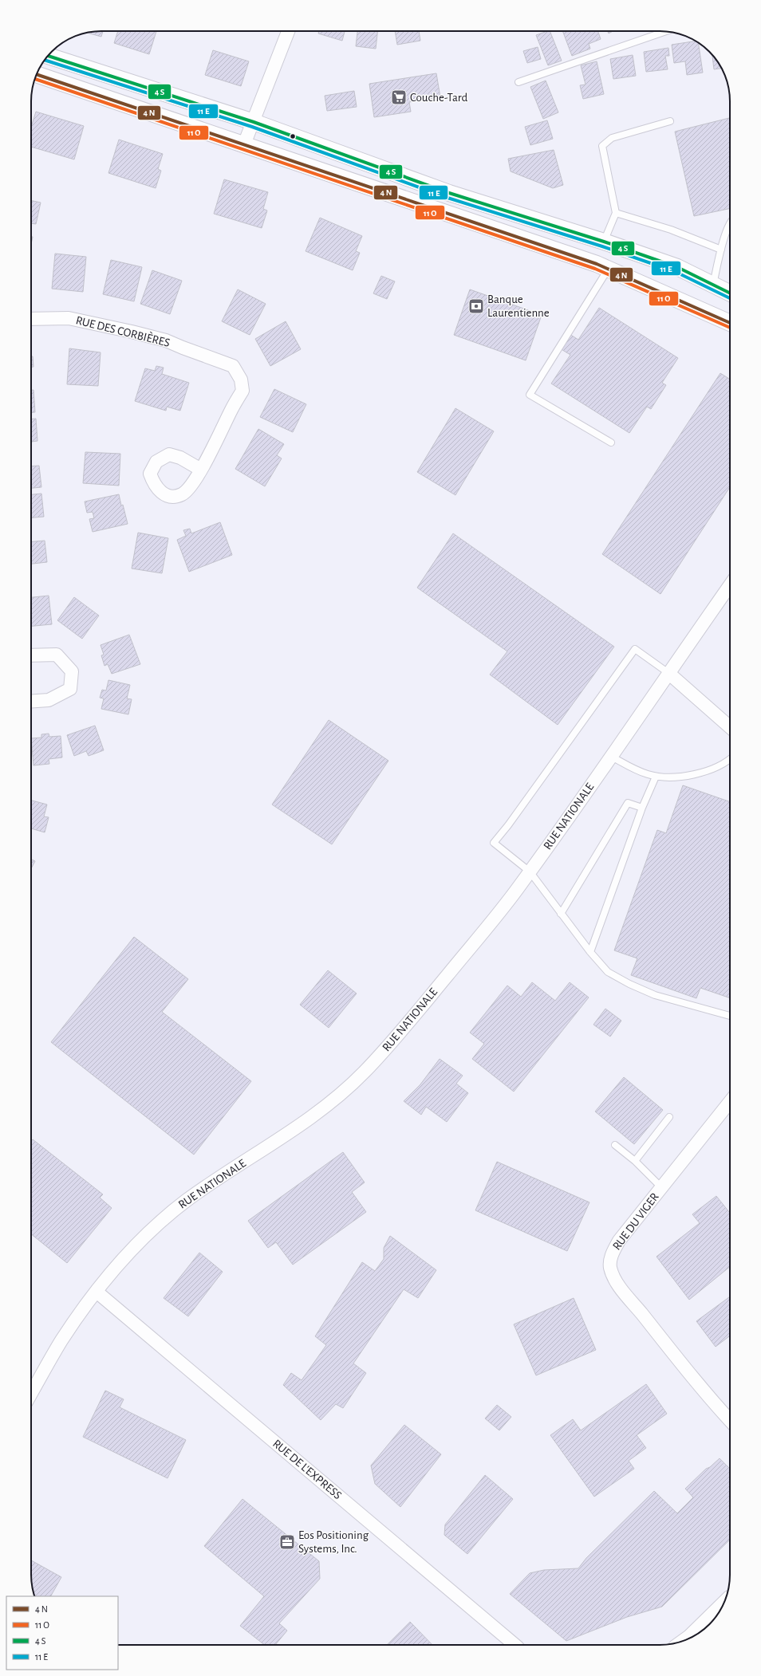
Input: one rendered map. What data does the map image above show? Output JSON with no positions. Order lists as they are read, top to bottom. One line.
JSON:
{"streets":{"street":["RUE DES CORBIÈRES","RUE NATIONALE","RUE DU VIGER","RUE DE L'EXPRESS"]},"crossings":[["RUE NATIONALE","RUE DE L'EXPRESS"]],"places":{"supermarket":["Couche-Tard"],"bank":["Banque Laurentienne"],"office":["Eos Positioning Systems, Inc."]},"legend":["4 N","11 O","4 S","11 E"]}
